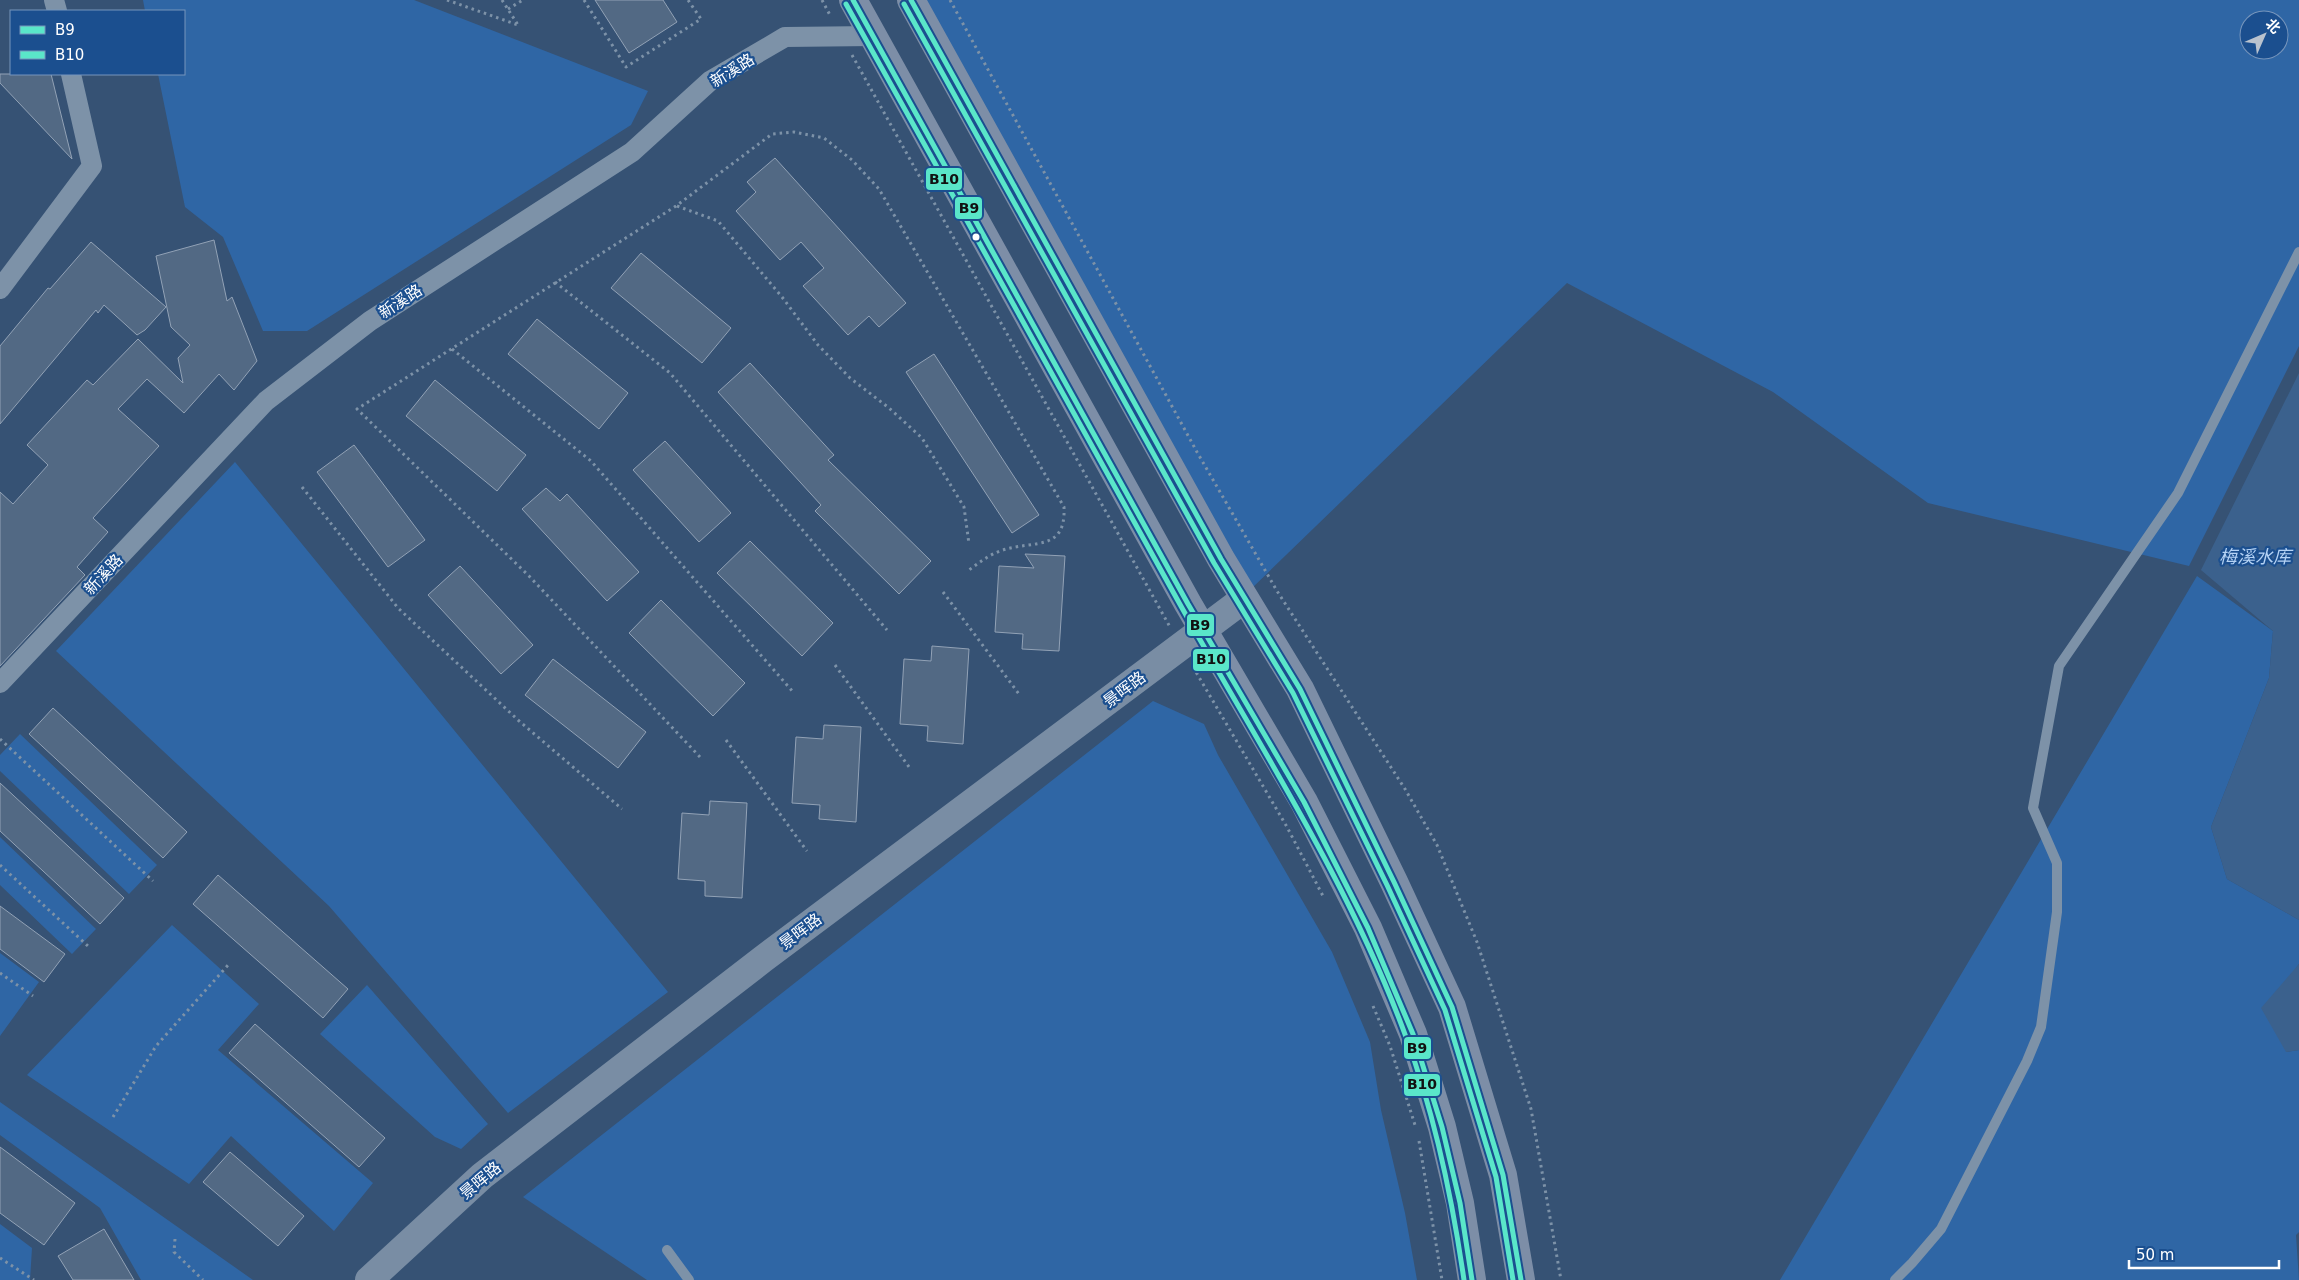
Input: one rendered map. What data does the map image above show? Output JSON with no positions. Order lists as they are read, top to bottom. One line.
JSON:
{"streets":{"street":["新溪路","景晖路"]},"water":["梅溪水库"],"lines":["transit line B9","transit line B10"],"legend":["B9","B10"],"scale_bar":"50 m","north":"top right"}
